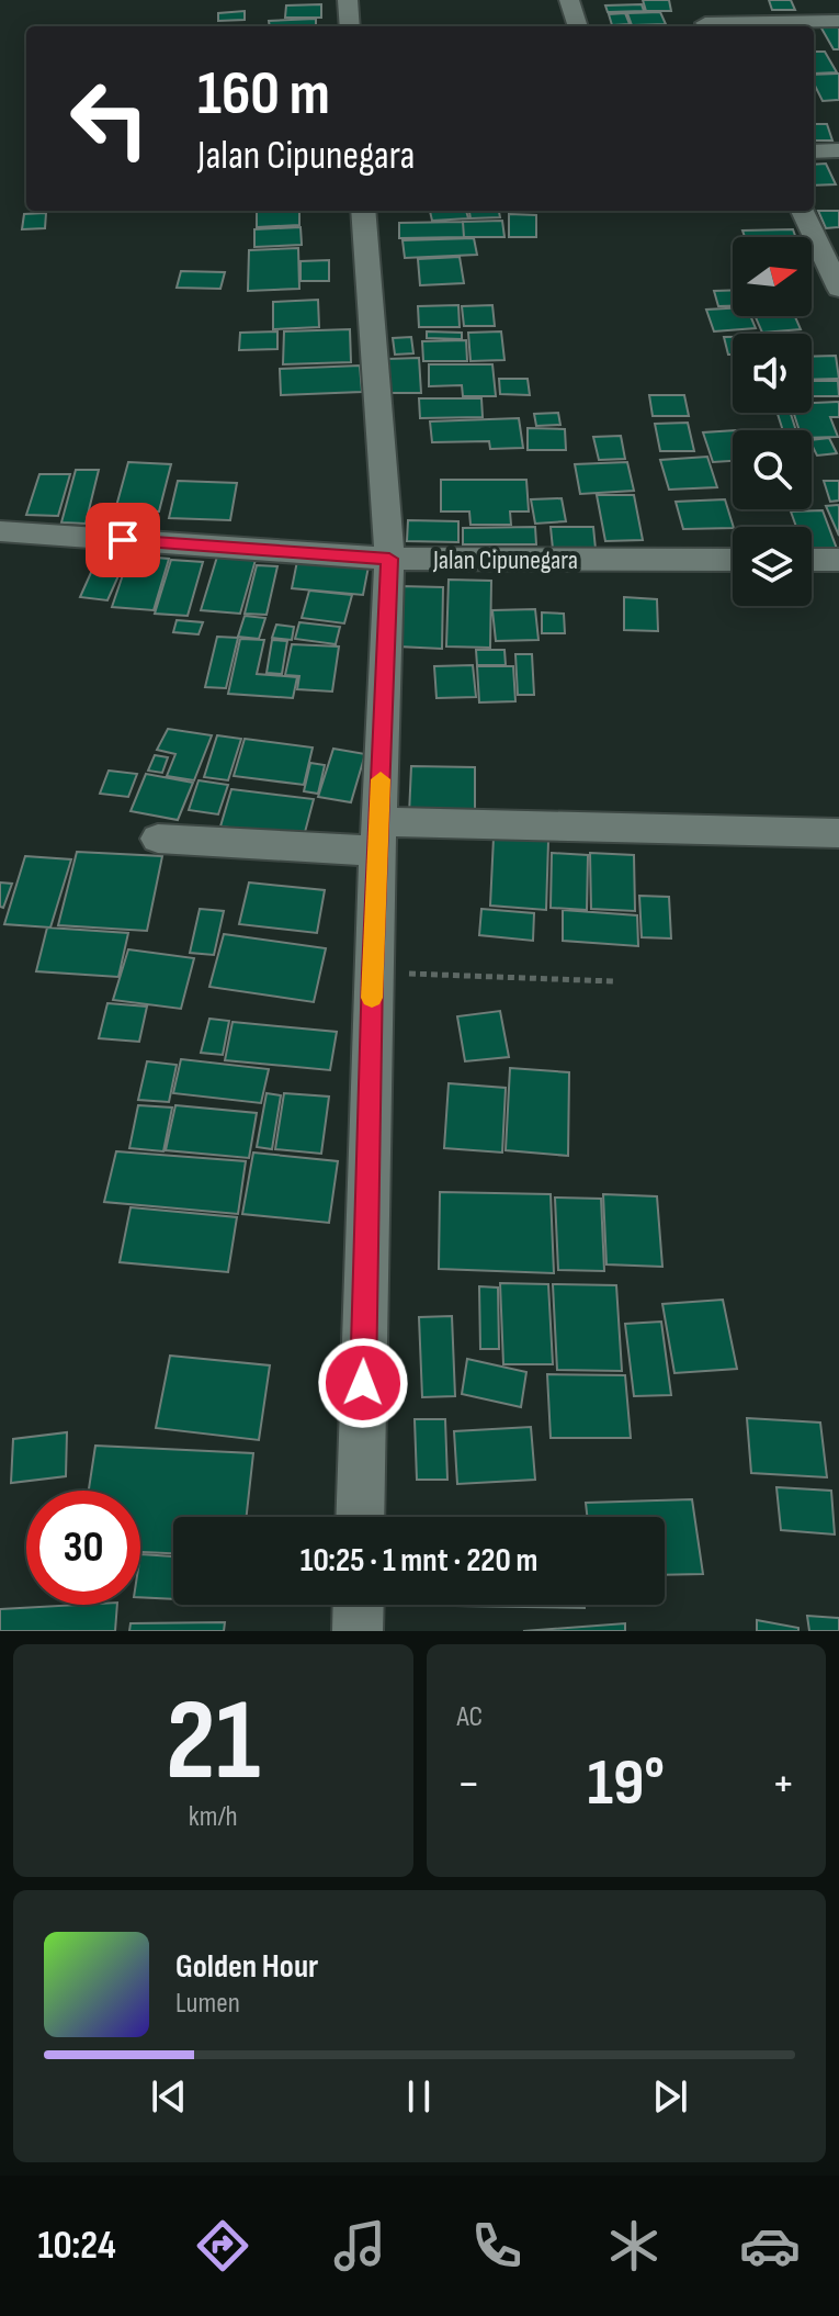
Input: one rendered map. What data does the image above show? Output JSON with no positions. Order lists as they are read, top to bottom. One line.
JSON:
{"streets":{"street":["Jalan Cipunegara"]},"north":"right","page":{"turn":["160 m","Jalan Cipunegara"],"limit":"30","trip":"10:25 · 1 mnt · 220 m","tile":[["21","km/h"],"AC"],"heat":["−","19°","+"],"song":["Golden Hour","Lumen"],"tabs":"10:24"}}
